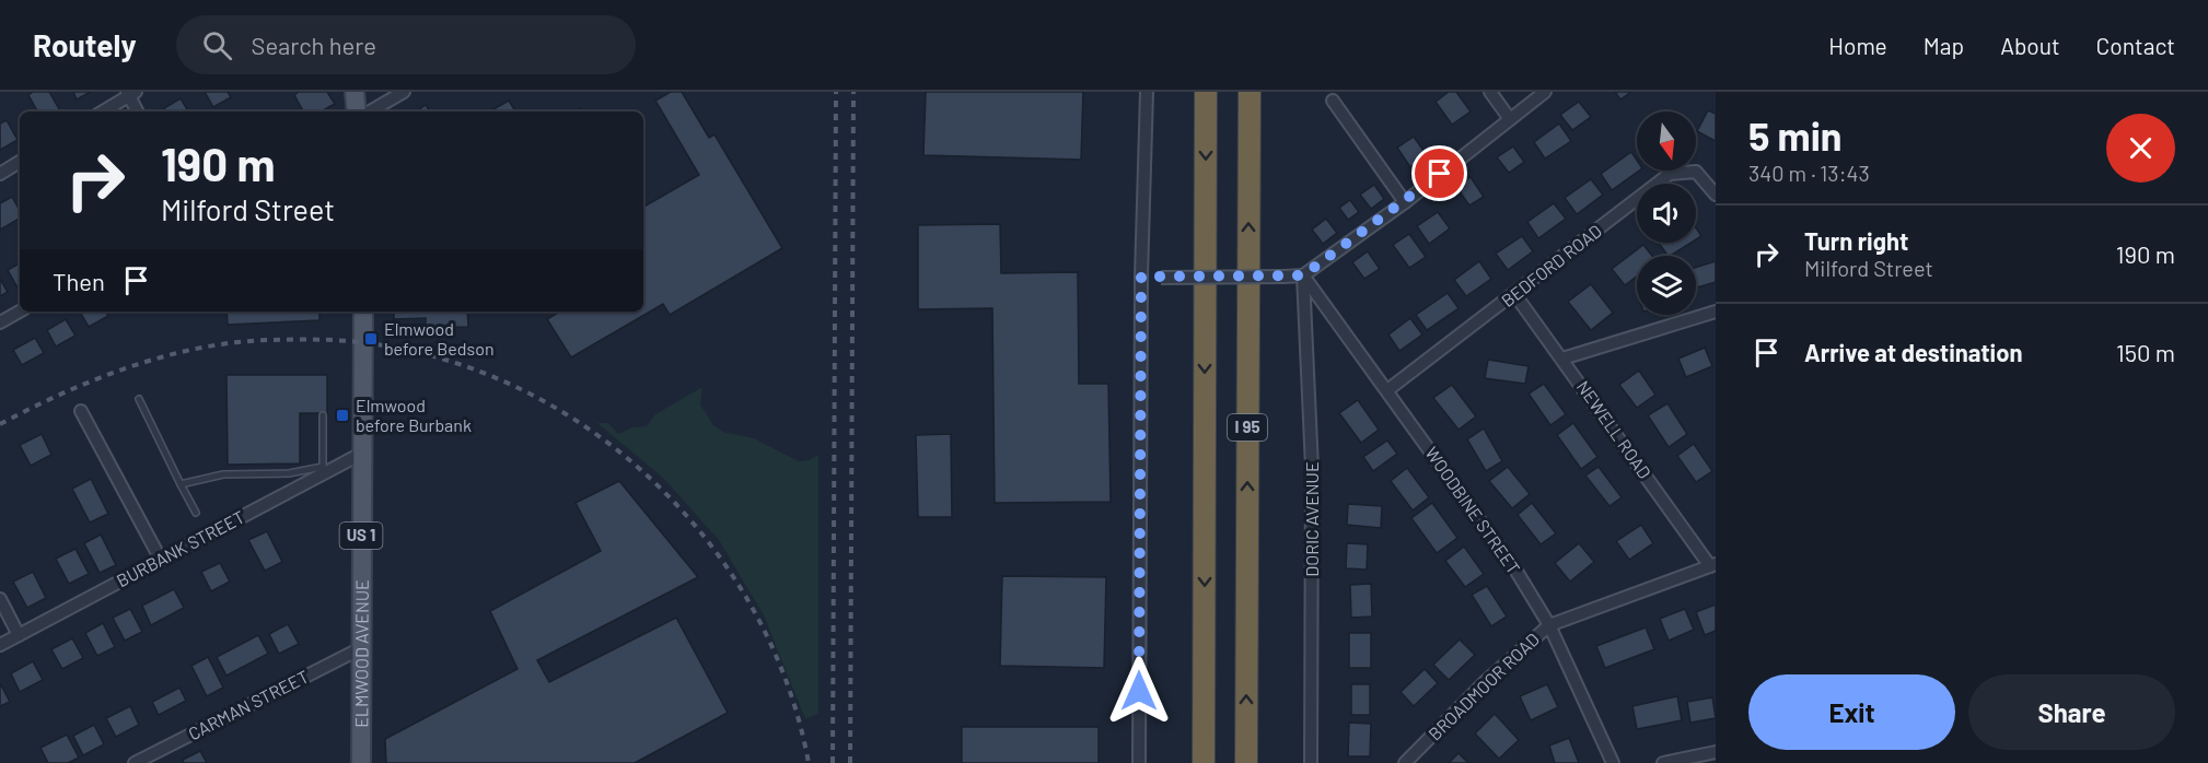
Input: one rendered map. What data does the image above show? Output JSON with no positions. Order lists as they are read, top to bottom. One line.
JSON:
{"streets":{"highway":["I 95"],"main road":["US 1","ELMWOOD AVENUE"],"street":["BEDFORD ROAD","NEWELL ROAD","WOODBINE STREET","DORIC AVENUE","BURBANK STREET","BROADMOOR ROAD","CARMAN STREET"]},"crossings":[["BEDFORD ROAD","NEWELL ROAD"],["BEDFORD ROAD","WOODBINE STREET"],["NEWELL ROAD","BROADMOOR ROAD"],["WOODBINE STREET","DORIC AVENUE"],["WOODBINE STREET","BROADMOOR ROAD"],["BURBANK STREET","ELMWOOD AVENUE"],["ELMWOOD AVENUE","CARMAN STREET"]],"places":{"transit":["Elmwood before Bedson","Elmwood before Burbank"]},"north":"bottom","page":{"header":"Routely","search":"Search here","nav":["Home","Map","About","Contact"],"heading":["5 min","340 m · 13:43"],"turn":["190 m","Milford Street"],"list":[{"name":"Turn right","note":"Milford Street","value":"190 m"},{"name":"Arrive at destination","value":"150 m"}],"then":"Then","buttons":["Exit","Share"]}}
